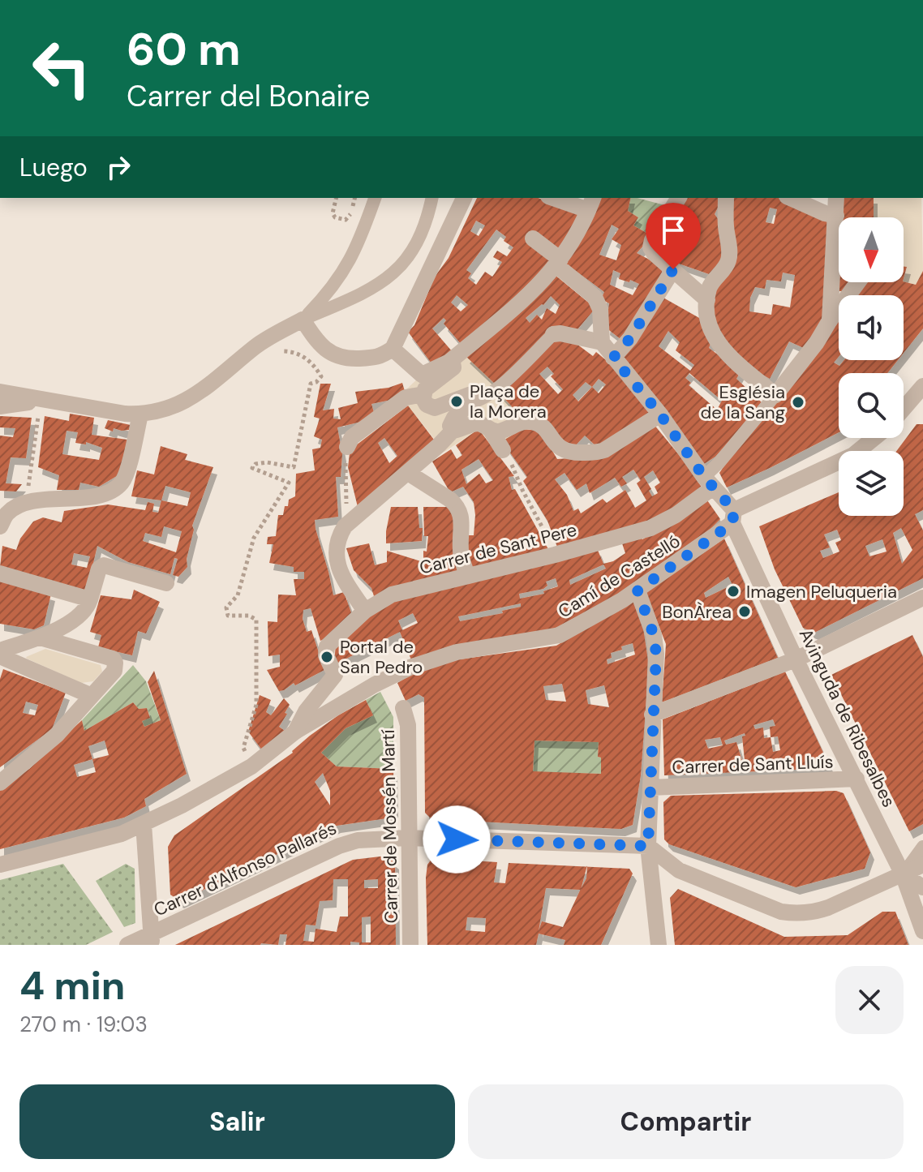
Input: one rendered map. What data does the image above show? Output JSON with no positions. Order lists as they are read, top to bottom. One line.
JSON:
{"streets":{"street":["Carrer de Sant Pere","Camí de Castelló","Avinguda de Ribesalbes","Carrer de Sant Lluís","Carrer de Mossén Martí","Carrer d'Alfonso Pallarés"]},"crossings":[["Carrer de Sant Pere","Camí de Castelló"],["Carrer de Sant Pere","Avinguda de Ribesalbes"],["Camí de Castelló","Avinguda de Ribesalbes"],["Avinguda de Ribesalbes","Carrer de Sant Lluís"],["Carrer de Mossén Martí","Carrer d'Alfonso Pallarés"]],"places":["Plaça de la Morera","Església de la Sang","Imagen Peluqueria","BonÀrea","Portal de San Pedro"],"north":"bottom","page":{"turn":["60 m","Carrer del Bonaire"],"then":"Luego","heading":["4 min","270 m · 19:03"],"buttons":["Salir","Compartir"]}}
